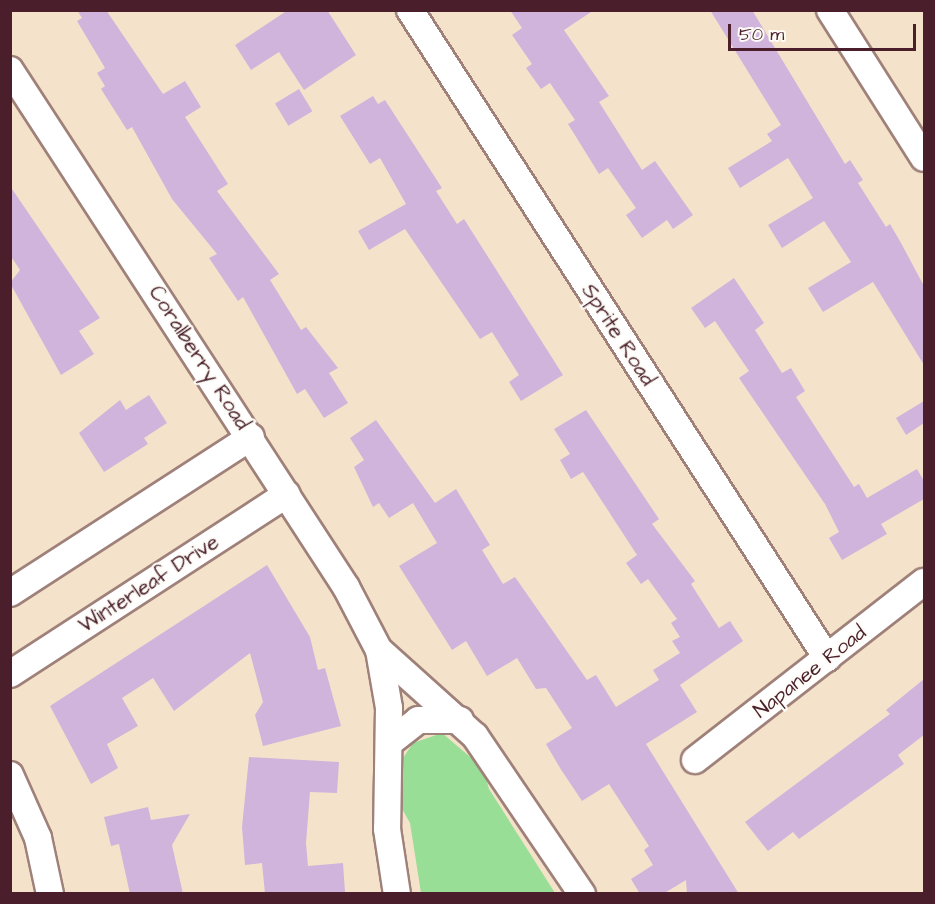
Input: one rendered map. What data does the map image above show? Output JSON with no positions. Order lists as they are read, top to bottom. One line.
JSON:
{"streets":{"street":["Sprite Road","Coralberry Road","Winterleaf Drive","Napanee Road"]},"crossings":[["Sprite Road","Napanee Road"],["Coralberry Road","Winterleaf Drive"]],"scale_bar":"50 m"}
